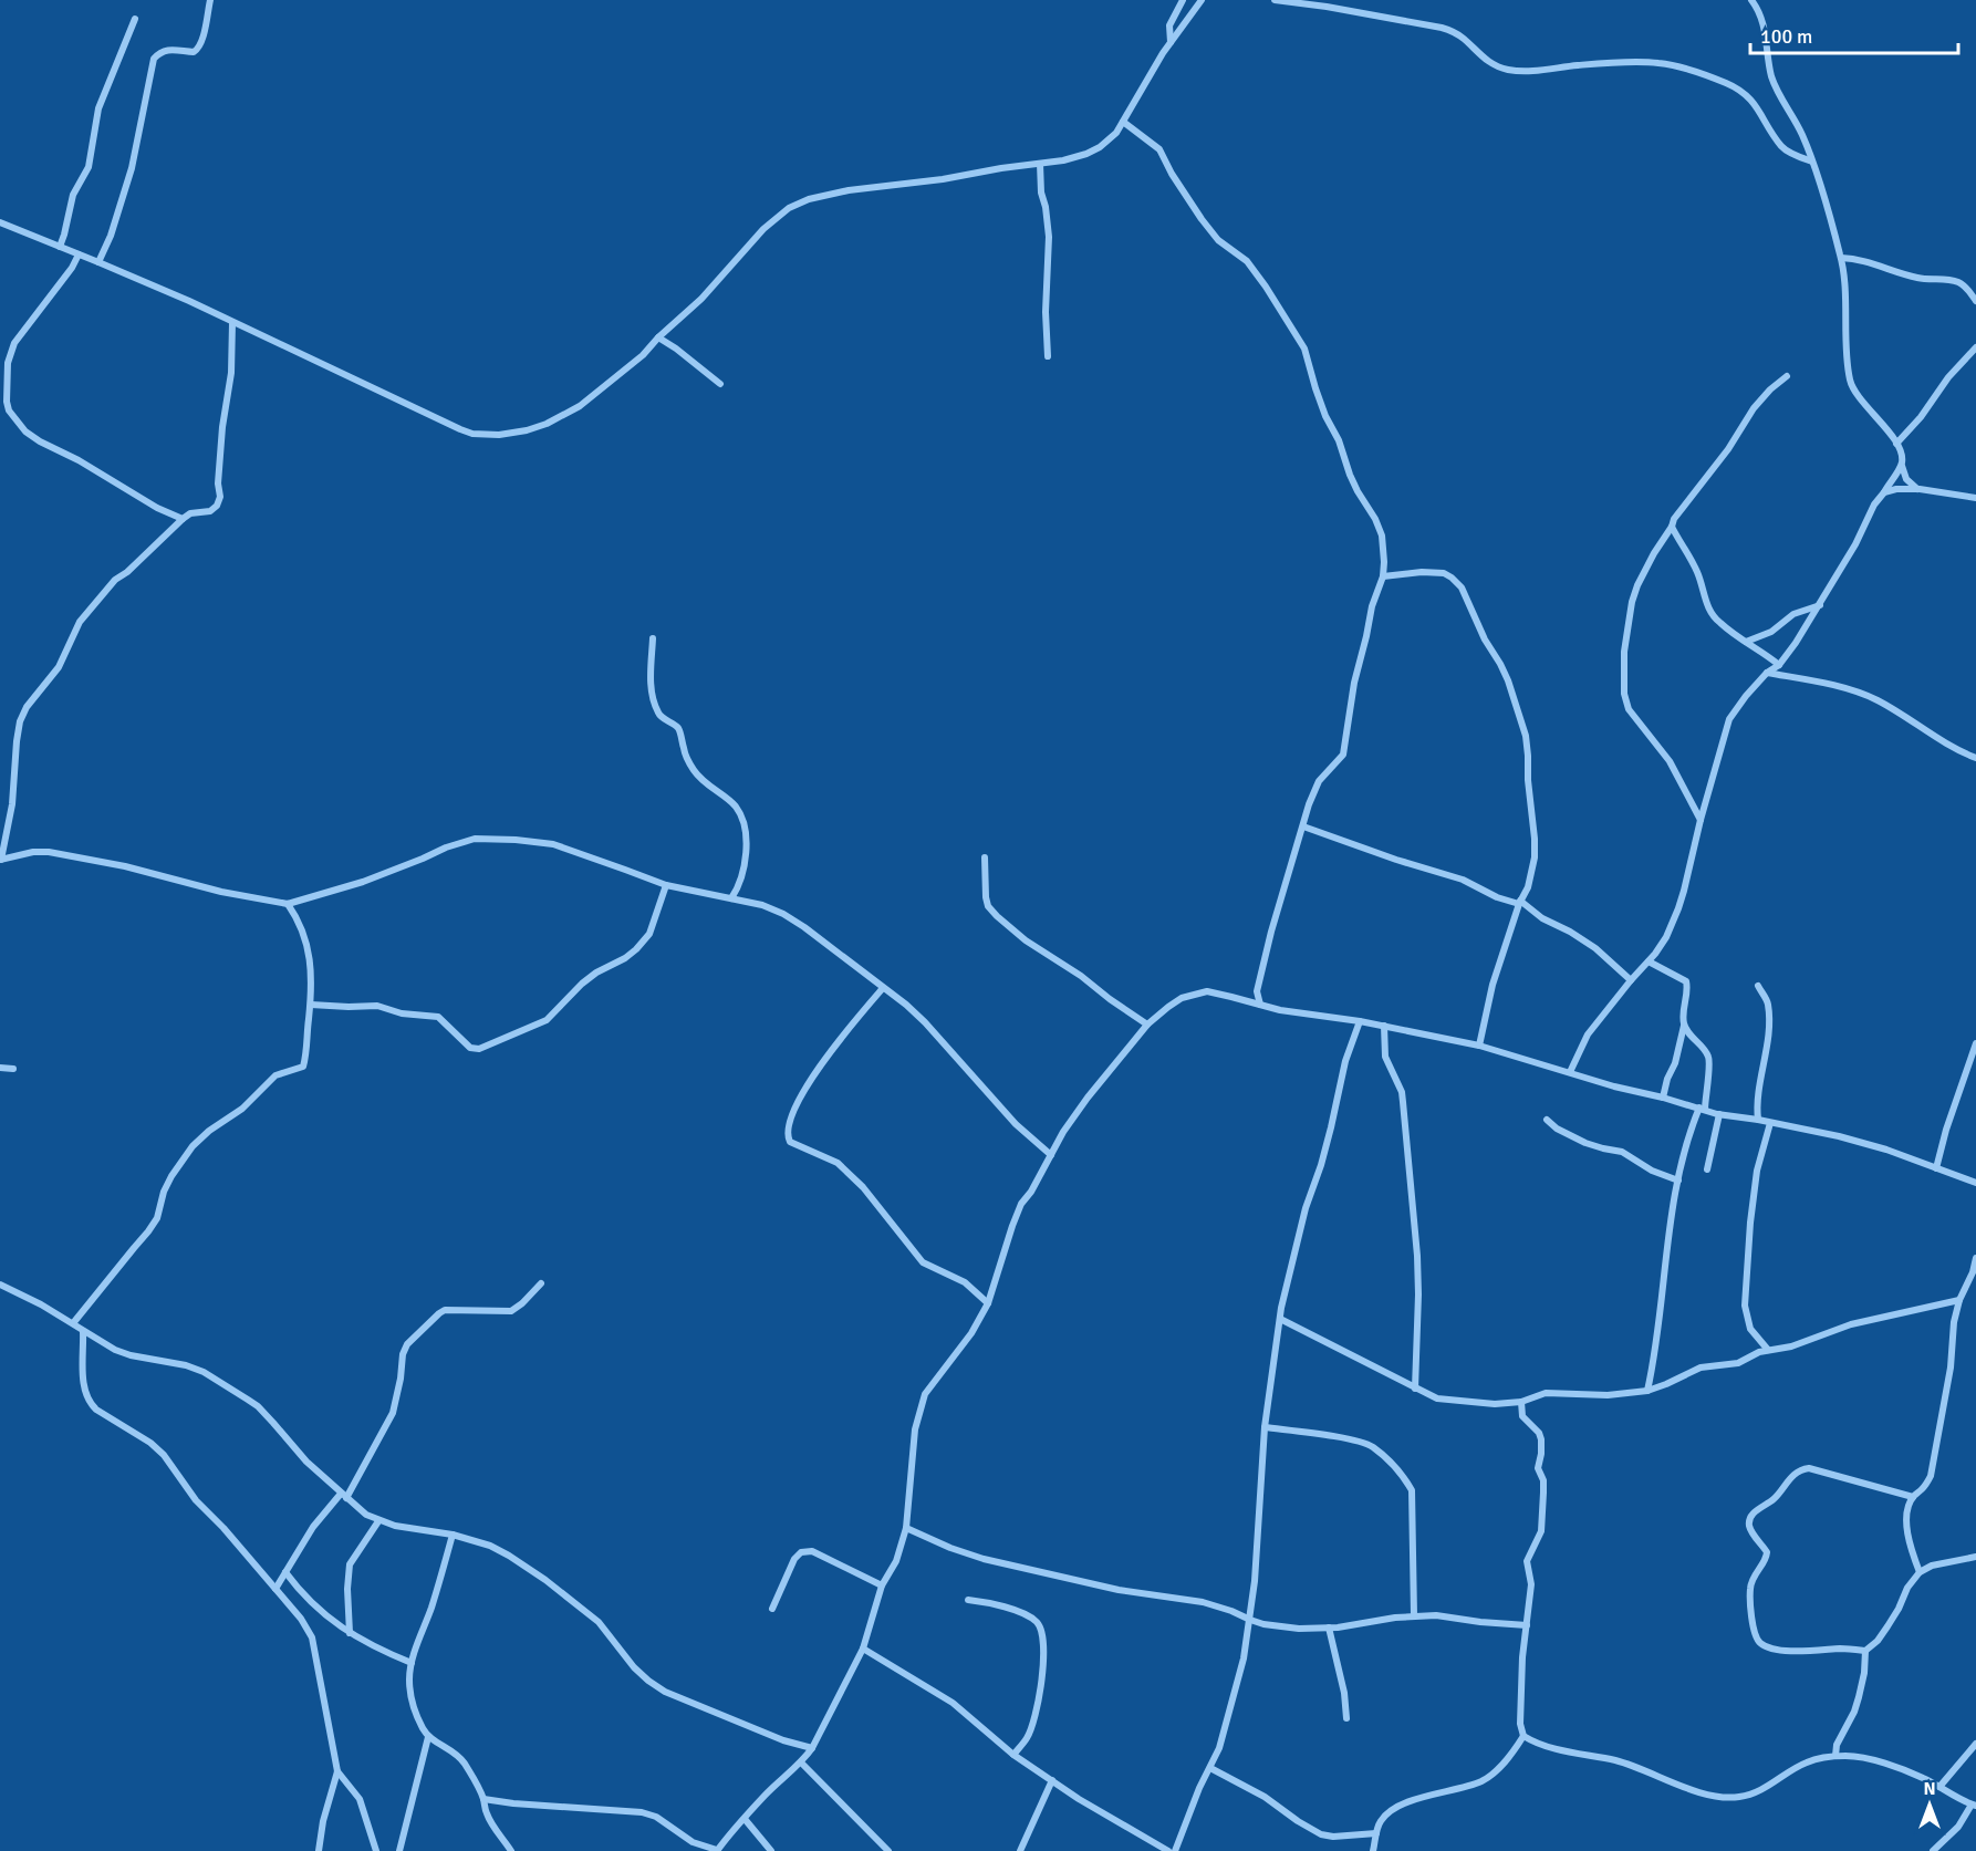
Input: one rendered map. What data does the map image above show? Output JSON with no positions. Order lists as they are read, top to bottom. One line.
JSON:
{"scale_bar":"100 m","north":"top"}
